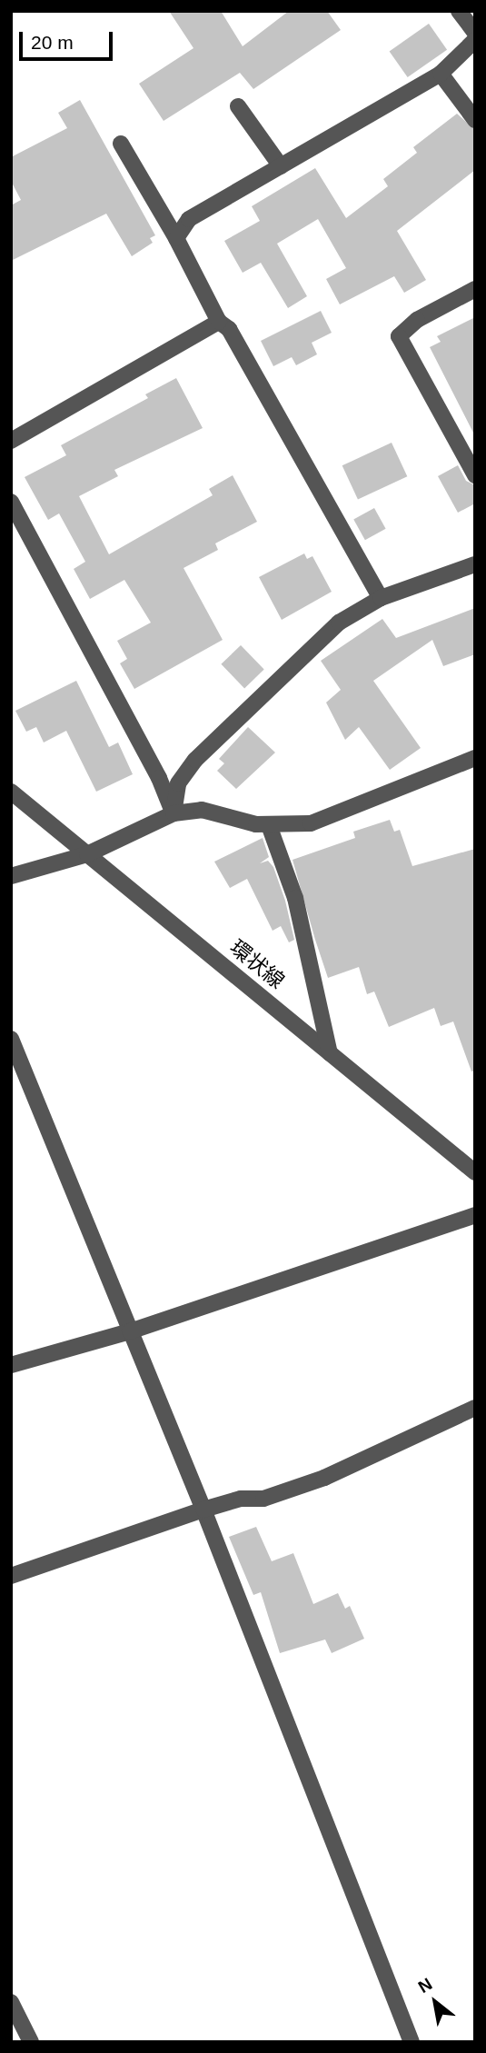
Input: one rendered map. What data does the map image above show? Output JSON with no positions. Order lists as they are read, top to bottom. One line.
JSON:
{"streets":{"street":["環状線"]},"scale_bar":"20 m","north":"top left"}
